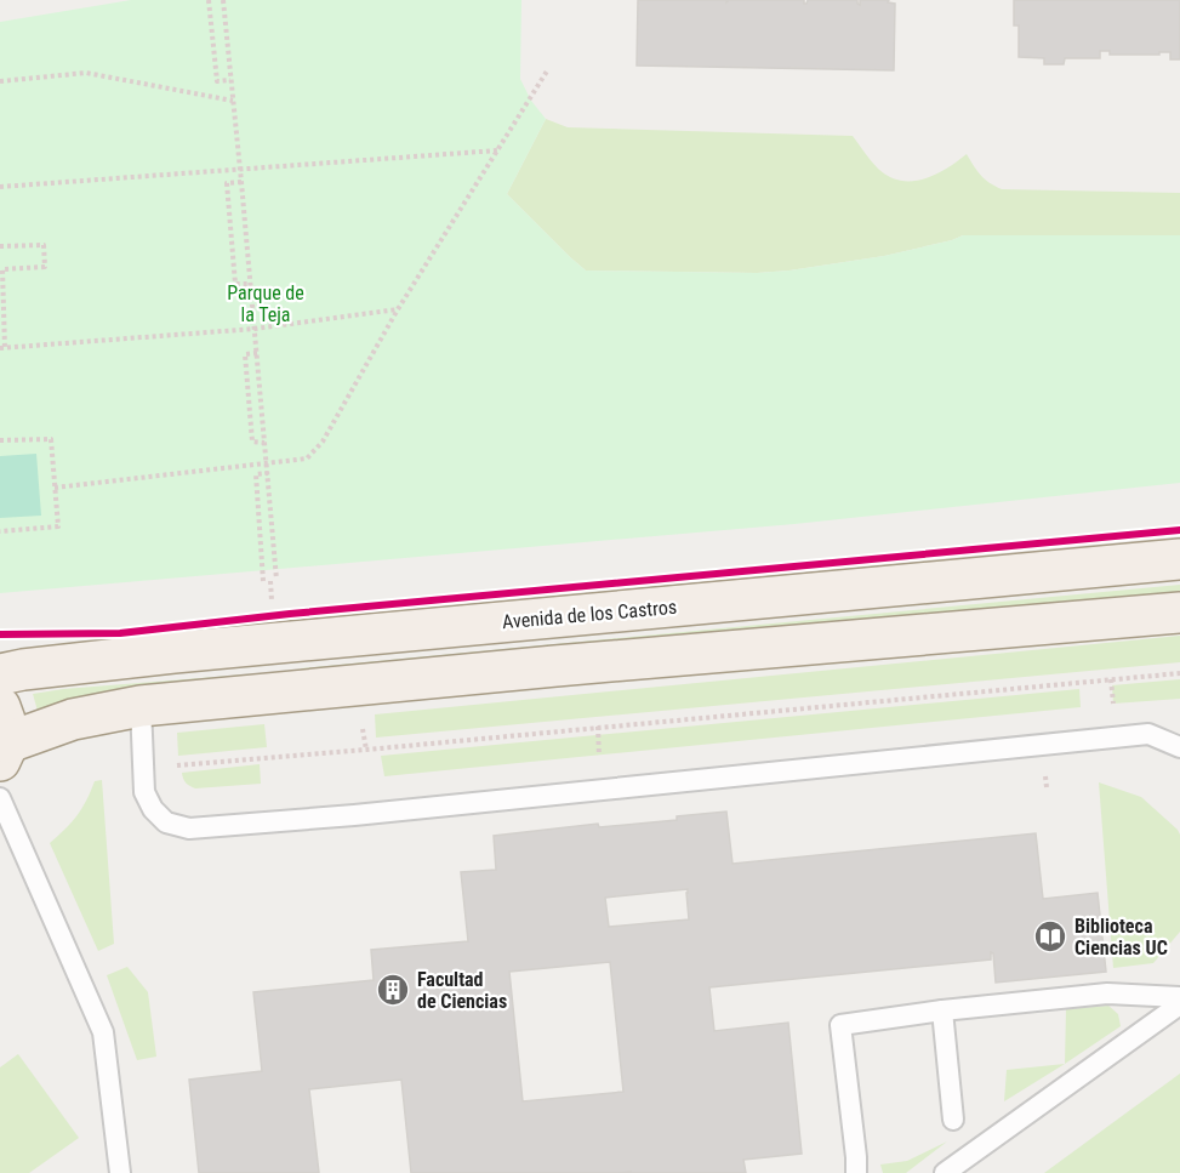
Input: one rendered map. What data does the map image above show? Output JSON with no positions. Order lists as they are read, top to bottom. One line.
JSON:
{"streets":{"main road":["Avenida de los Castros"]},"parks":["Parque de la Teja"],"places":{"library":["Biblioteca Ciencias UC"],"building":["Facultad de Ciencias"]}}
